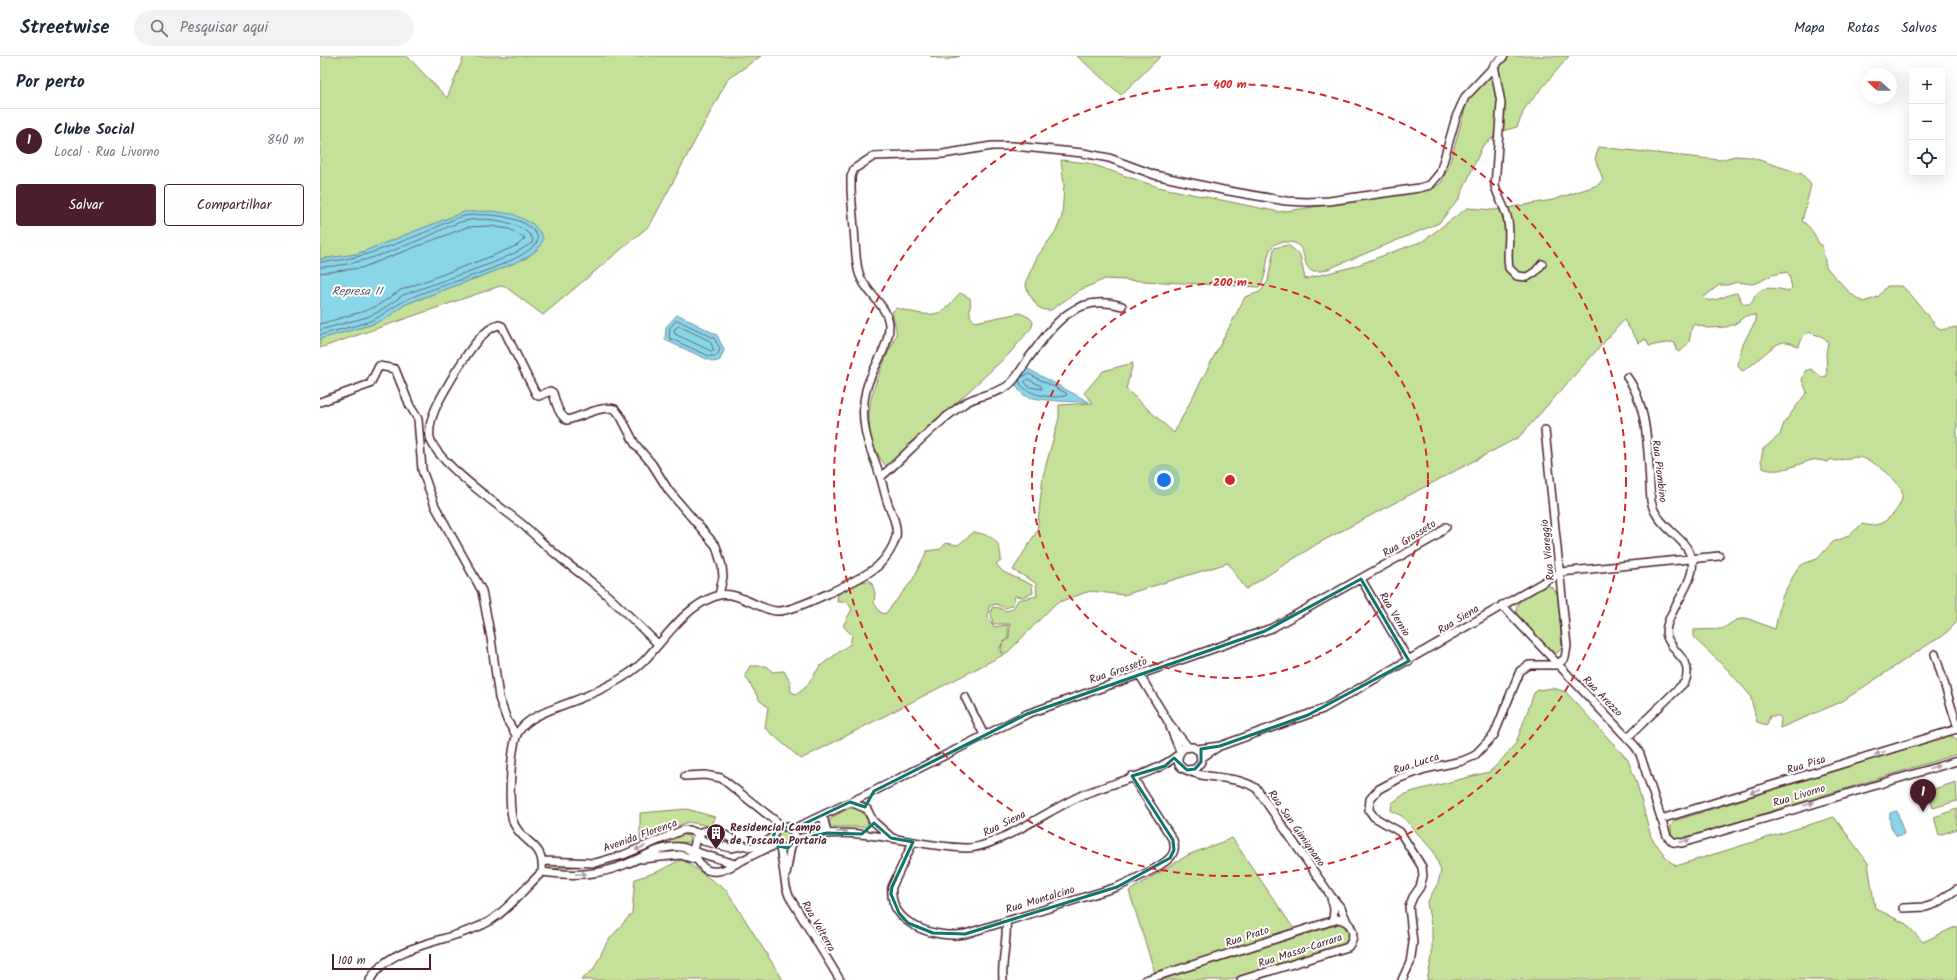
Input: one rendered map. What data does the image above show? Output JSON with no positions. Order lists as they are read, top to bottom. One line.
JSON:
{"streets":{"street":["Rua Piombino","Rua Grosseto","Rua Viareggio","Rua Vernio","Rua Siena","Rua Arezzo","Rua Lucca","Rua Pisa","Rua Livorno","Rua San Gimignano","Avenida Florença","Rua Montalcino","Rua Volterra","Rua Prato","Rua Massa-Carrara"]},"crossings":[["Rua Piombino","Rua Siena"],["Rua Grosseto","Rua Vernio"],["Rua Viareggio","Rua Siena"],["Rua Viareggio","Rua Arezzo"],["Rua Viareggio","Rua Lucca"],["Rua Vernio","Rua Siena"],["Rua Siena","Rua Arezzo"],["Rua Siena","Rua San Gimignano"],["Rua Siena","Avenida Florença"],["Rua Siena","Rua Montalcino"],["Rua Siena","Rua Volterra"],["Rua Arezzo","Rua Lucca"],["Rua Arezzo","Rua Pisa"],["Rua Arezzo","Rua Livorno"],["Rua Pisa","Rua Livorno"],["Rua San Gimignano","Rua Prato"],["Rua San Gimignano","Rua Massa-Carrara"],["Avenida Florença","Rua Volterra"],["Rua Prato","Rua Massa-Carrara"]],"one_way":["Rua Pisa","Rua Livorno"],"water":["Represa II"],"places":{"building":["Residencial Campo de Toscana Portaria"]},"scale_bar":"100 m","north":"left","page":{"header":"Streetwise","search":"Pesquisar aqui","nav":["Mapa","Rotas","Salvos"],"heading":"Por perto","map_buttons":["+","−"],"list":[{"mark":"1","name":"Clube Social","note":"Local · Rua Livorno","value":"840 m"}],"buttons":["Salvar","Compartilhar"],"pins":"1","scale":"100 m"},"rings":["400 m","200 m"]}
